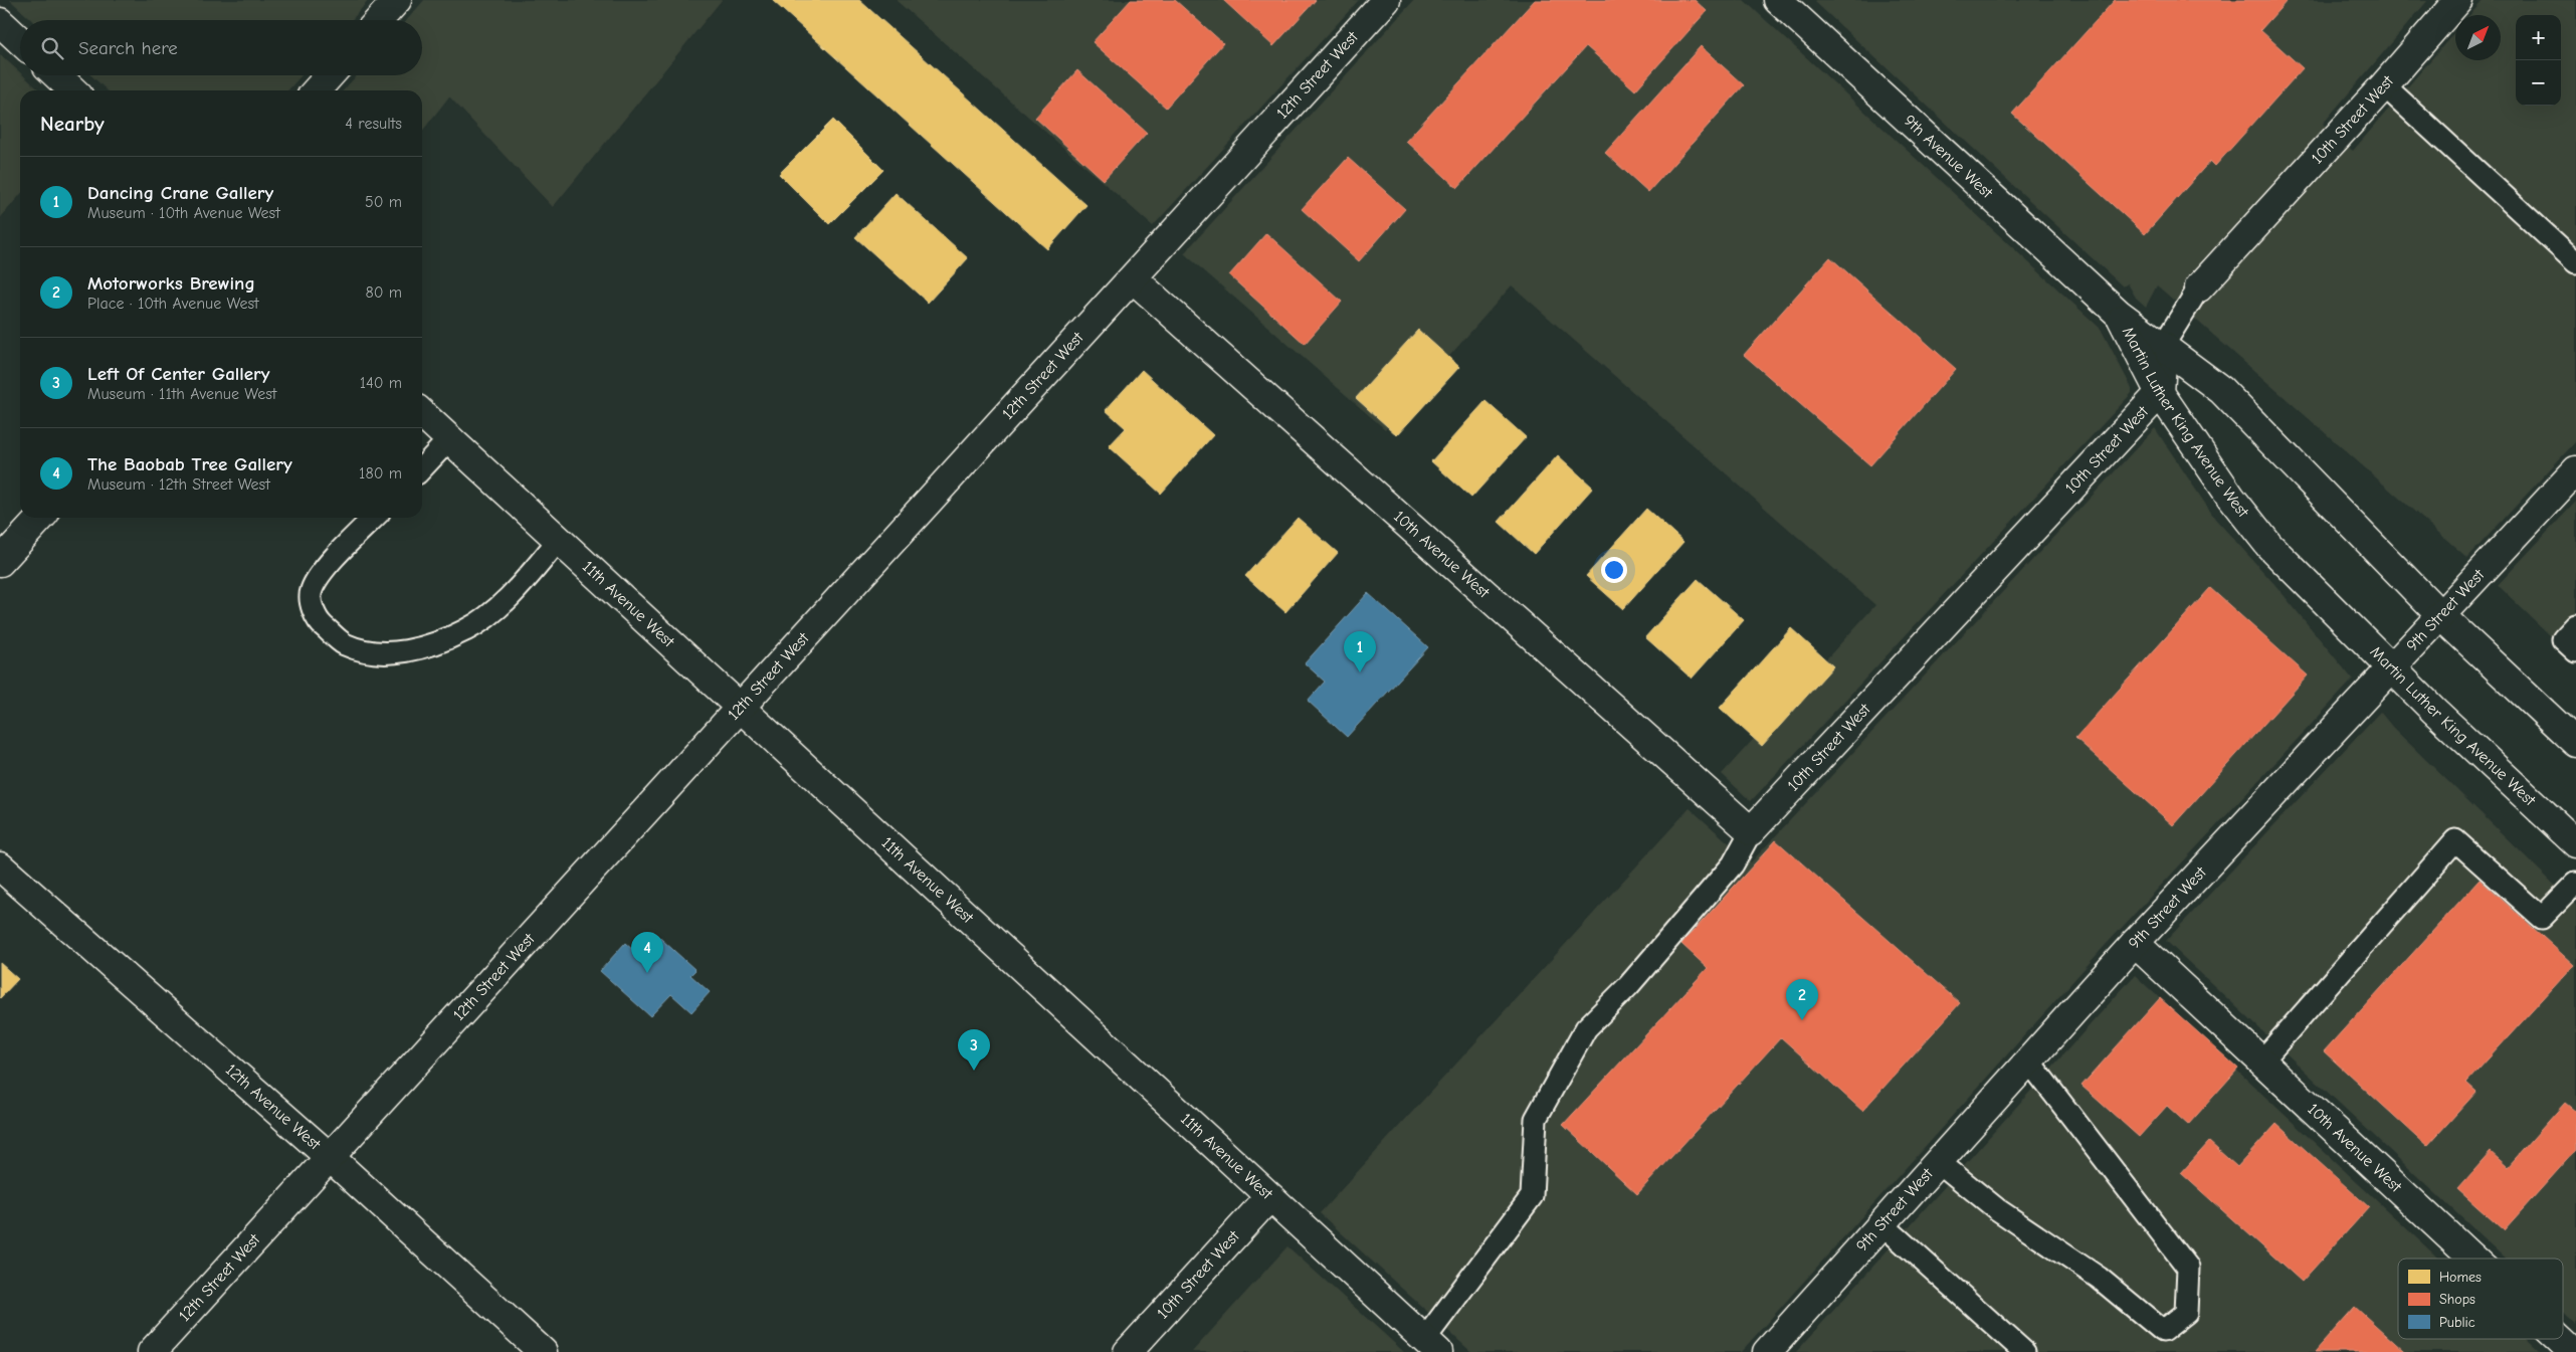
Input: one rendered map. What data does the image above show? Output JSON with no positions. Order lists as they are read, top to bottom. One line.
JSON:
{"streets":{"street":["12th Street West","10th Street West","9th Avenue West","Martin Luther King Avenue West","10th Avenue West","11th Avenue West","9th Street West","12th Avenue West"]},"crossings":[["12th Street West","10th Avenue West"],["12th Street West","11th Avenue West"],["12th Street West","12th Avenue West"],["10th Street West","Martin Luther King Avenue West"],["10th Street West","10th Avenue West"],["10th Street West","11th Avenue West"],["9th Avenue West","Martin Luther King Avenue West"],["Martin Luther King Avenue West","9th Street West"],["10th Avenue West","9th Street West"]],"legend":["Homes","Shops","Public"],"north":"top right","page":{"map_buttons":["+","−"],"search":"Search here","heading":["Nearby","4 results"],"list":[{"mark":"1","name":"Dancing Crane Gallery","note":"Museum · 10th Avenue West","value":"50 m"},{"mark":"2","name":"Motorworks Brewing","note":"Place · 10th Avenue West","value":"80 m"},{"mark":"3","name":"Left Of Center Gallery","note":"Museum · 11th Avenue West","value":"140 m"},{"mark":"4","name":"The Baobab Tree Gallery","note":"Museum · 12th Street West","value":"180 m"}],"pins":["1","4","2","3"]}}
